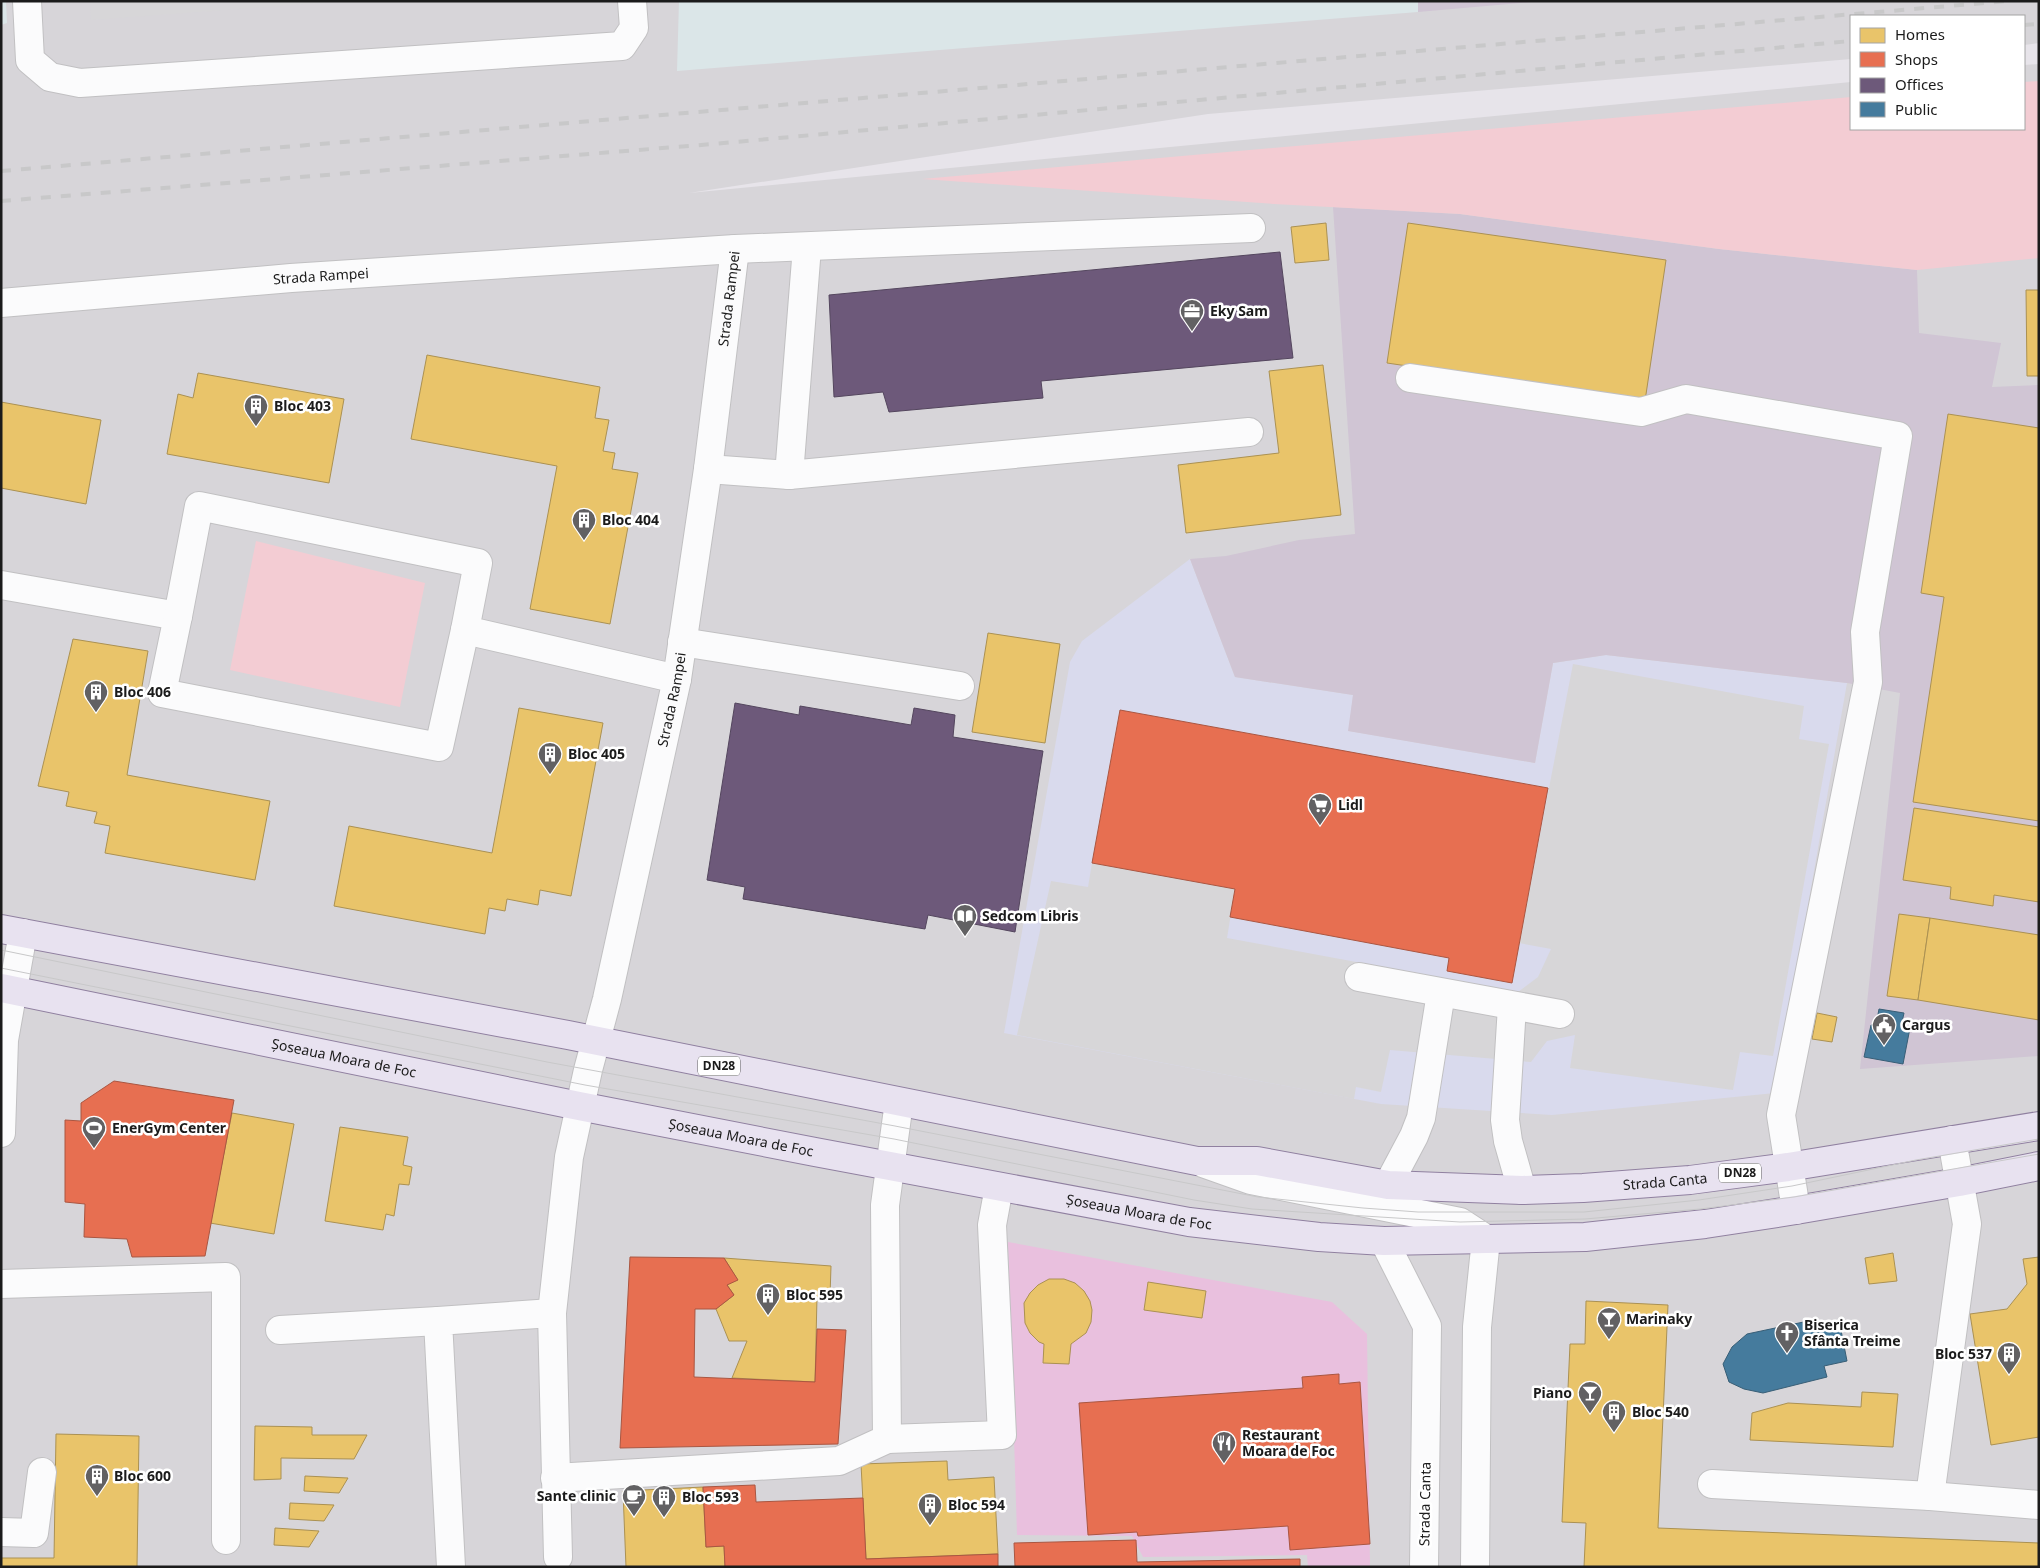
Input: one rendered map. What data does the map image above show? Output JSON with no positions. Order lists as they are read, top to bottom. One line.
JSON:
{"streets":{"main road":["Șoseaua Moara de Foc","DN28","Strada Canta"],"street":["Strada Rampei"]},"crossings":[["Strada Rampei","Șoseaua Moara de Foc"],["Strada Rampei","DN28"],["Șoseaua Moara de Foc","Strada Canta"],["DN28","Strada Canta"]],"places":{"office":["Eky Sam"],"building":["Bloc 403","Bloc 404","Bloc 406","Bloc 405","Bloc 595","Bloc 537","Bloc 540","Bloc 600","Bloc 593","Bloc 594"],"supermarket":["Lidl"],"library":["Sedcom Libris"],"public building":["Cargus"],"sports":["EnerGym Center"],"bar":["Marinaky","Piano"],"church":["Biserica Sfânta Treime"],"restaurant":["Restaurant Moara de Foc"],"cafe":["Sante clinic"]},"legend":["Homes","Shops","Offices","Public"]}
